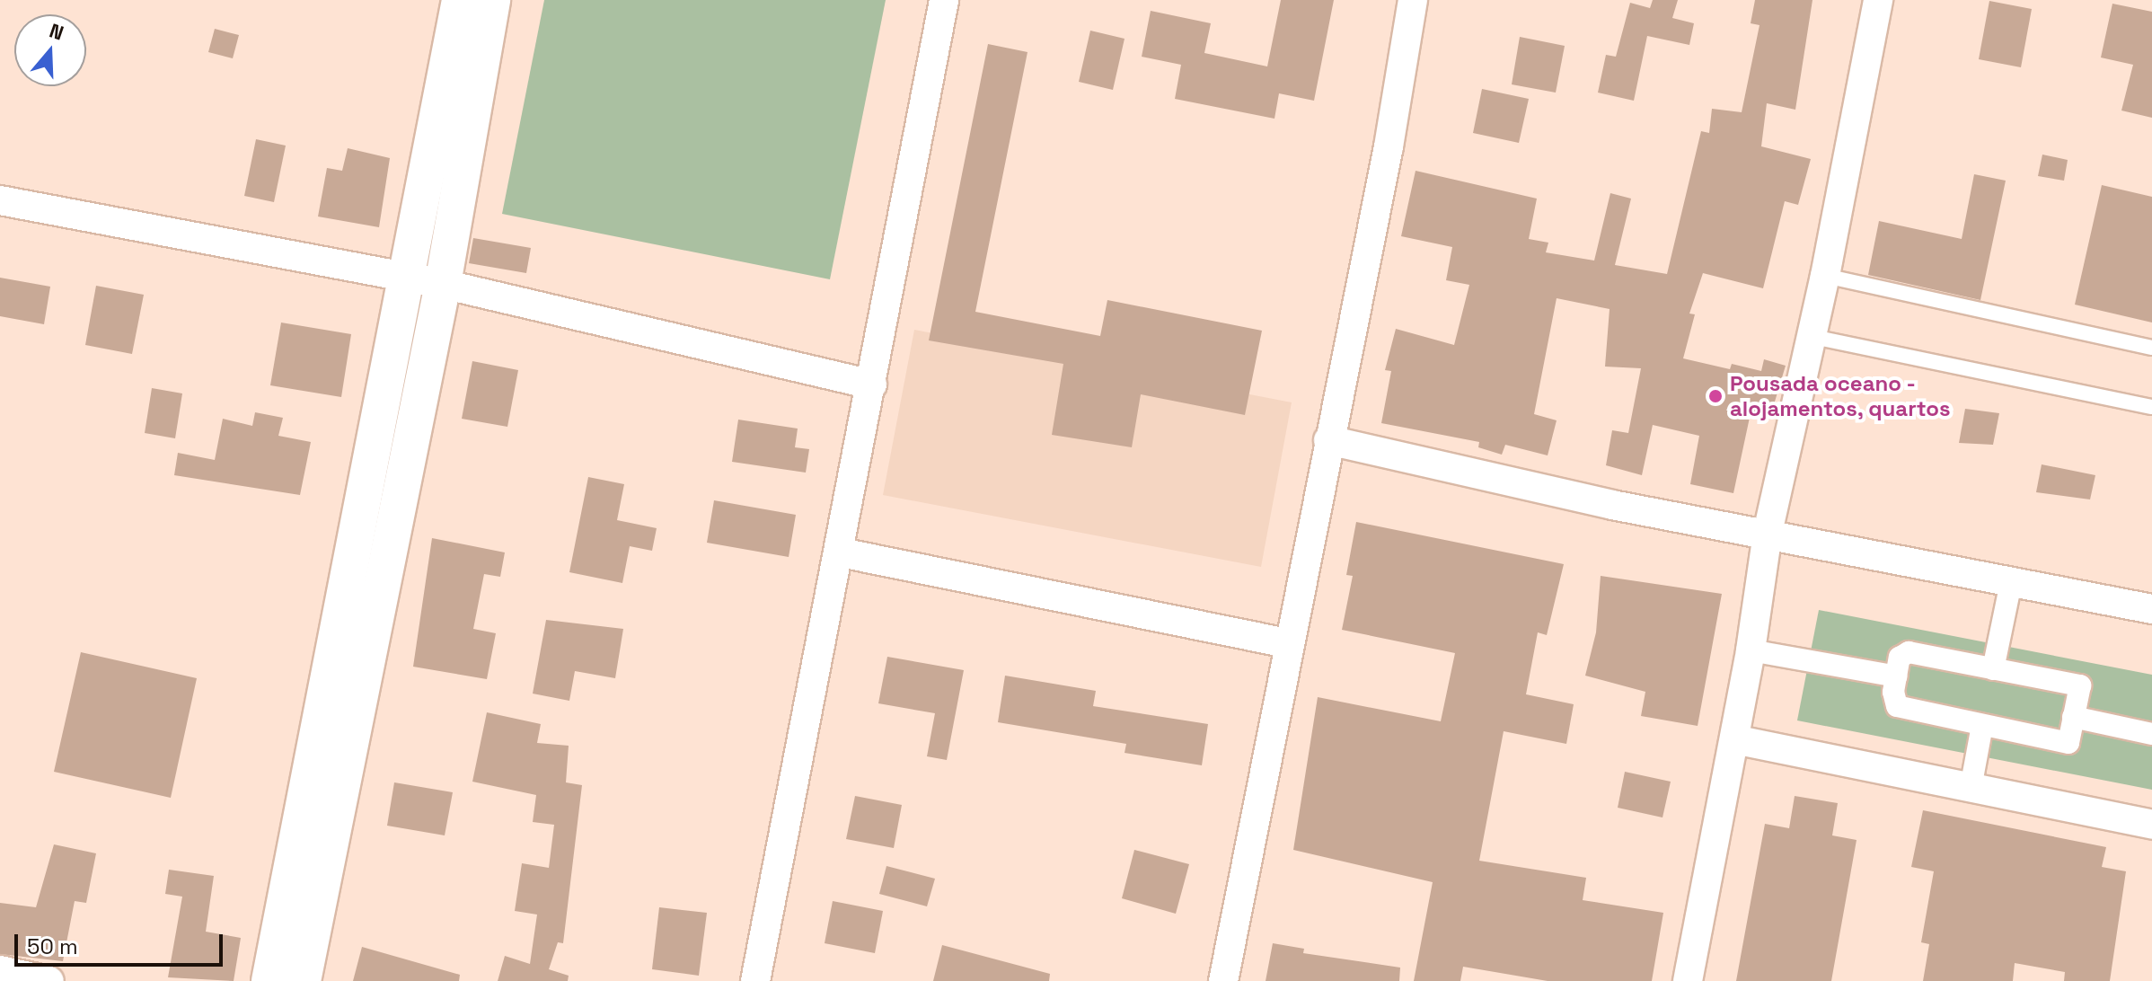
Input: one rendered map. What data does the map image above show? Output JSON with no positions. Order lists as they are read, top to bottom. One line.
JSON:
{"places":["Pousada oceano - alojamentos, quartos"],"scale_bar":"50 m","north":"top"}
